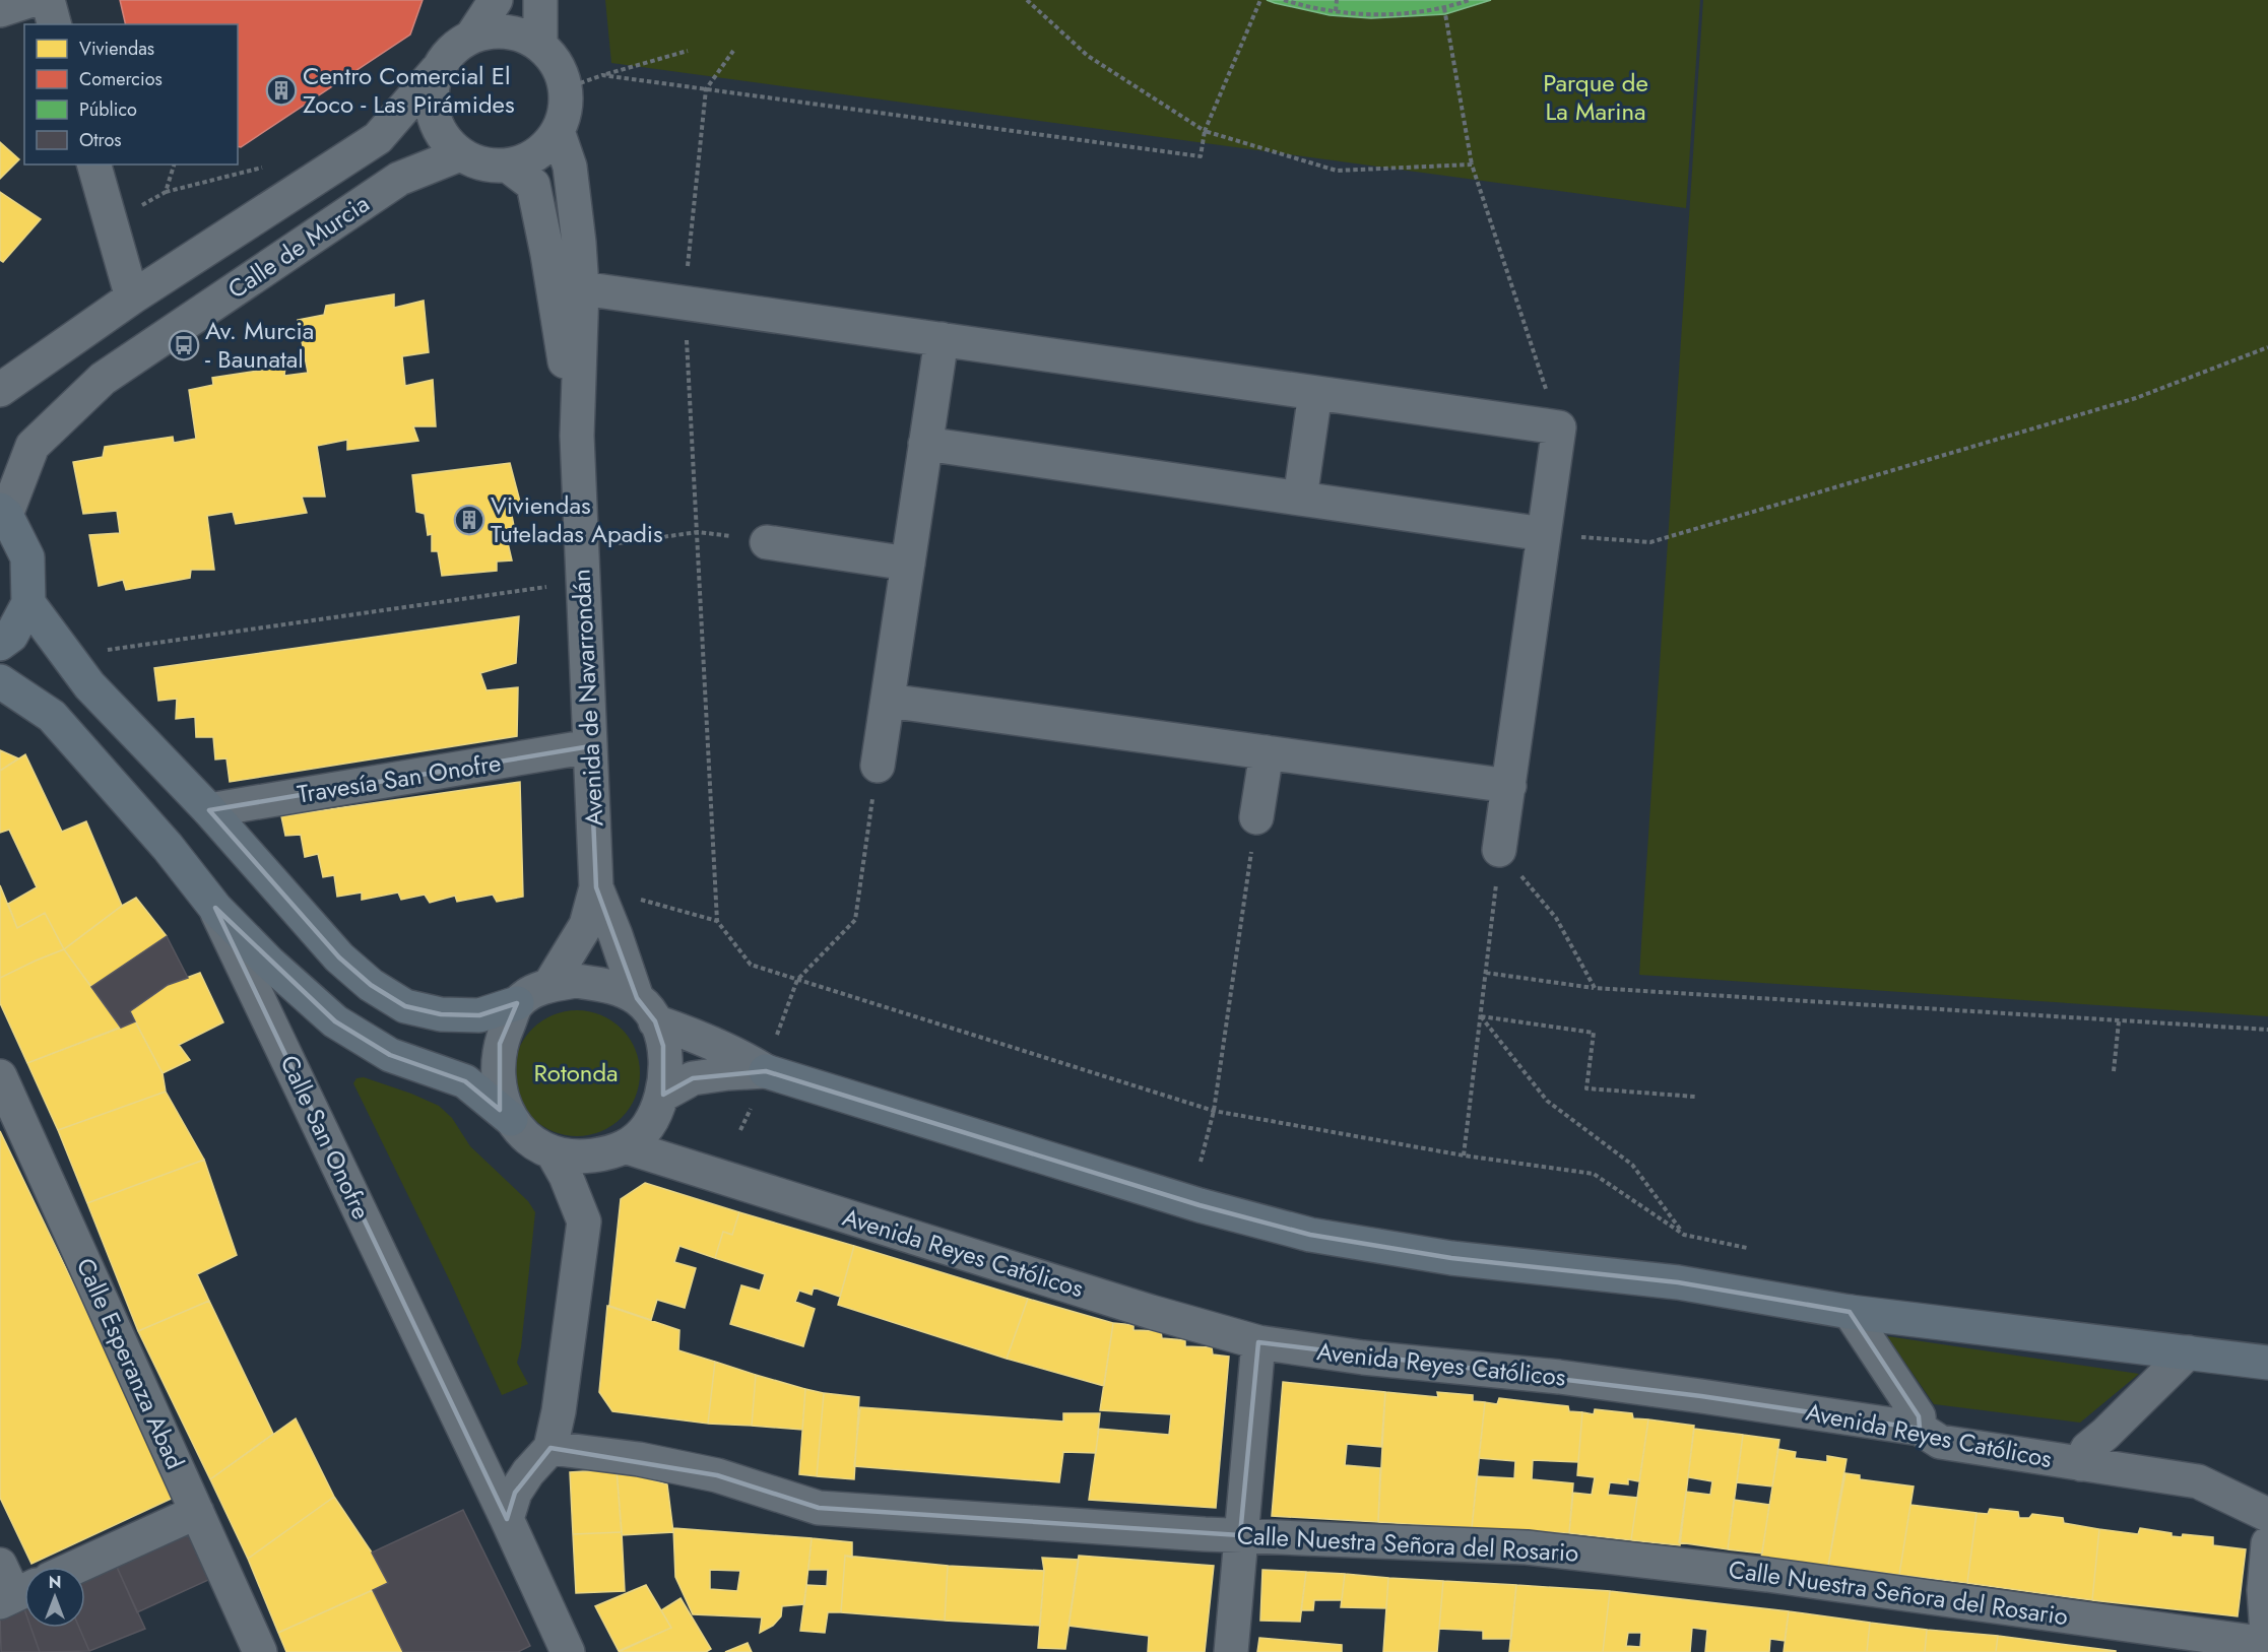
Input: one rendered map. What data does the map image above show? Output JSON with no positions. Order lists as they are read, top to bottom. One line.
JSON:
{"streets":{"main road":["Calle San Onofre"],"street":["Calle de Murcia","Avenida de Navarrondán","Travesía San Onofre","Avenida Reyes Católicos","Calle Esperanza Abad","Calle Nuestra Señora del Rosario"]},"crossings":[["Calle de Murcia","Avenida de Navarrondán"],["Avenida de Navarrondán","Travesía San Onofre"],["Avenida de Navarrondán","Avenida Reyes Católicos"]],"parks":["Parque de La Marina","Rotonda"],"places":{"building":["Centro Comercial El Zoco - Las Pirámides","Viviendas Tuteladas Apadis"],"bus stop":["Av. Murcia - Baunatal"]},"legend":["Viviendas","Comercios","Público","Otros"],"north":"top"}
